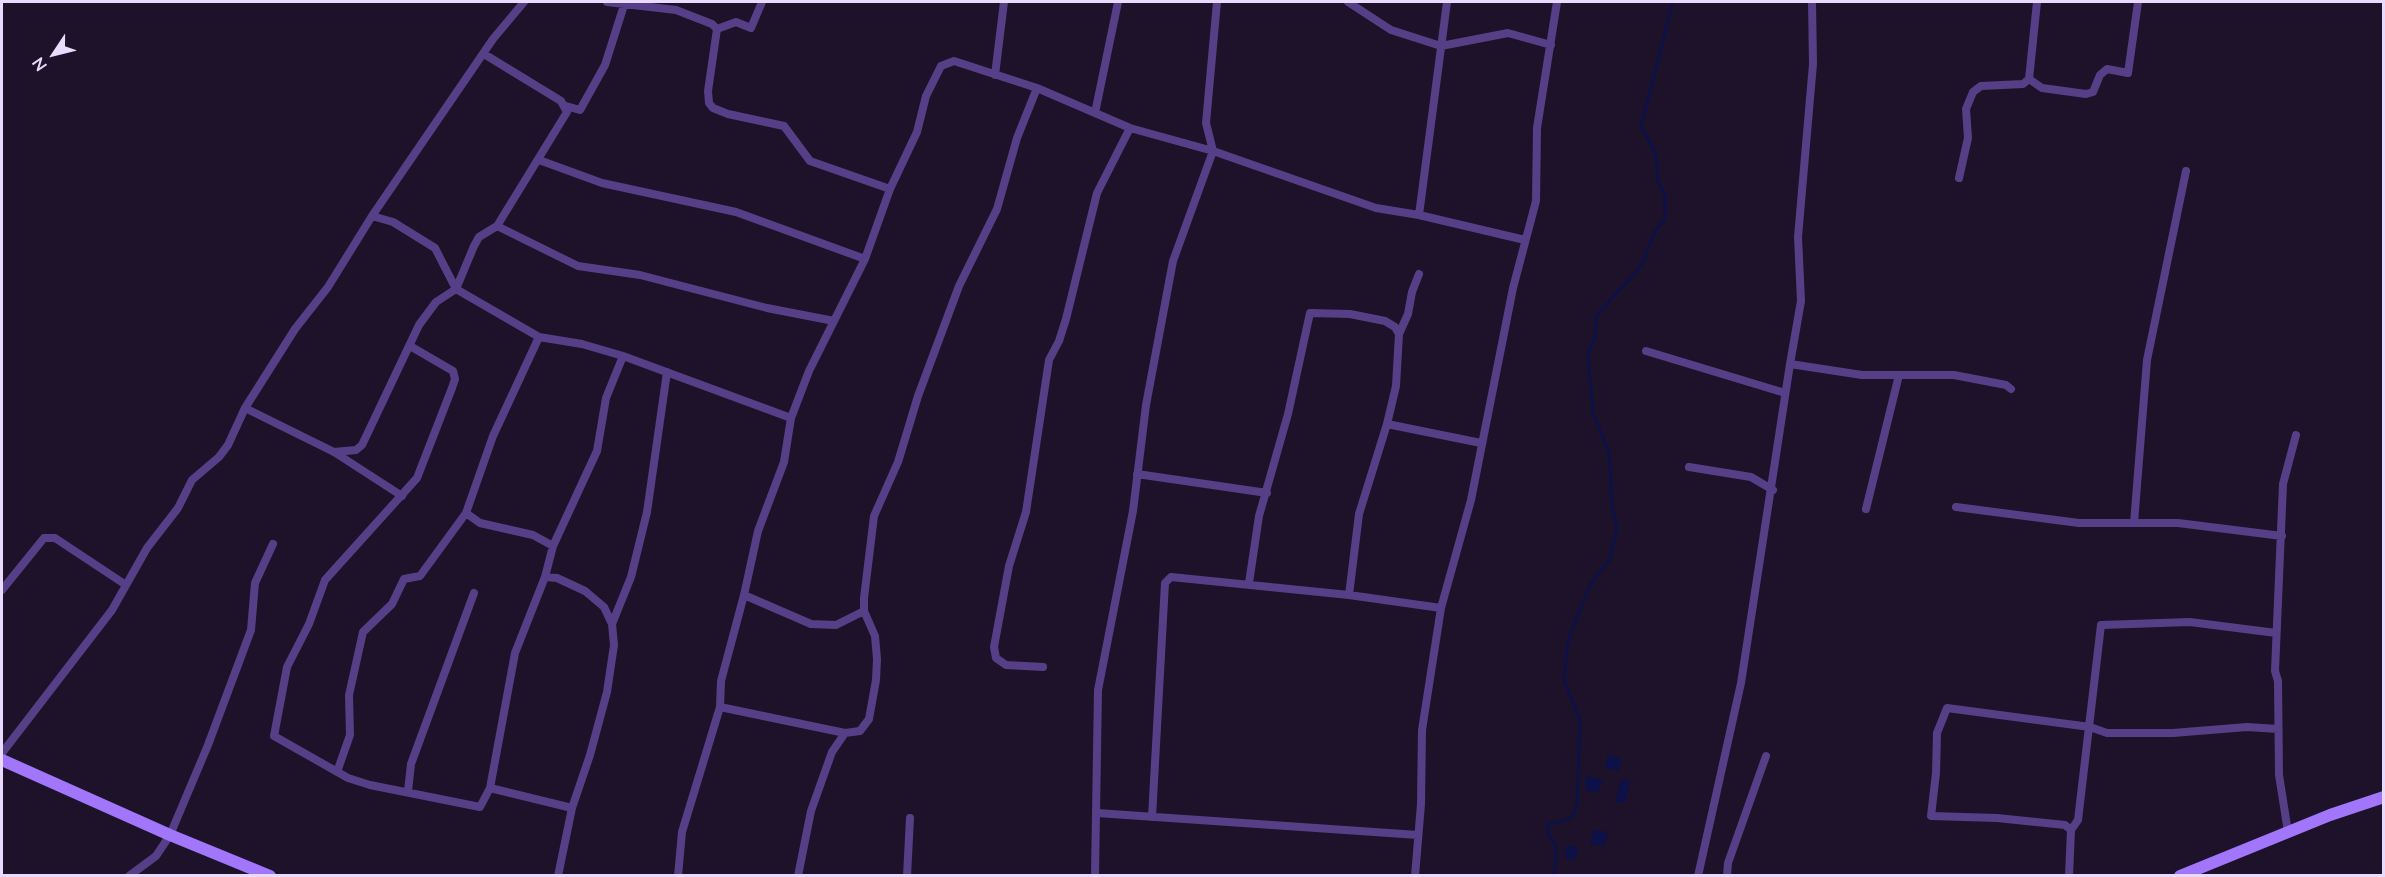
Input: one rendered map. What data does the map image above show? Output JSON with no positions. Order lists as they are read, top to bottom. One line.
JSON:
{"north":"bottom left"}
